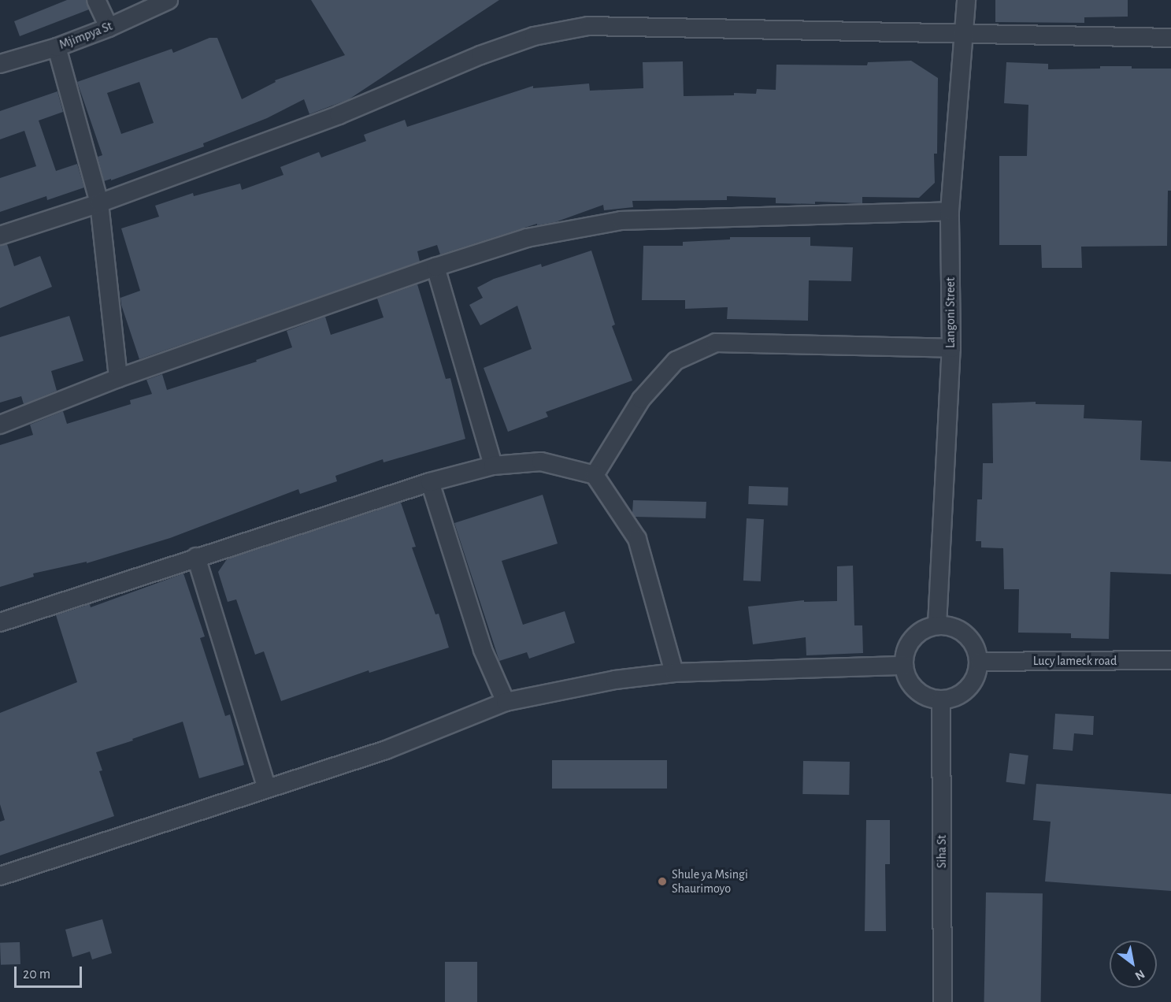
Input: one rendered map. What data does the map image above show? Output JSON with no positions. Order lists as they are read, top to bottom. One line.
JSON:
{"streets":{"street":["Mjimpya St","Langoni Street","Lucy lameck road","Siha St"]},"crossings":[["Langoni Street","Lucy lameck road"],["Langoni Street","Siha St"],["Lucy lameck road","Siha St"]],"places":["Shule ya Msingi Shaurimoyo"],"scale_bar":"20 m","north":"bottom right"}
